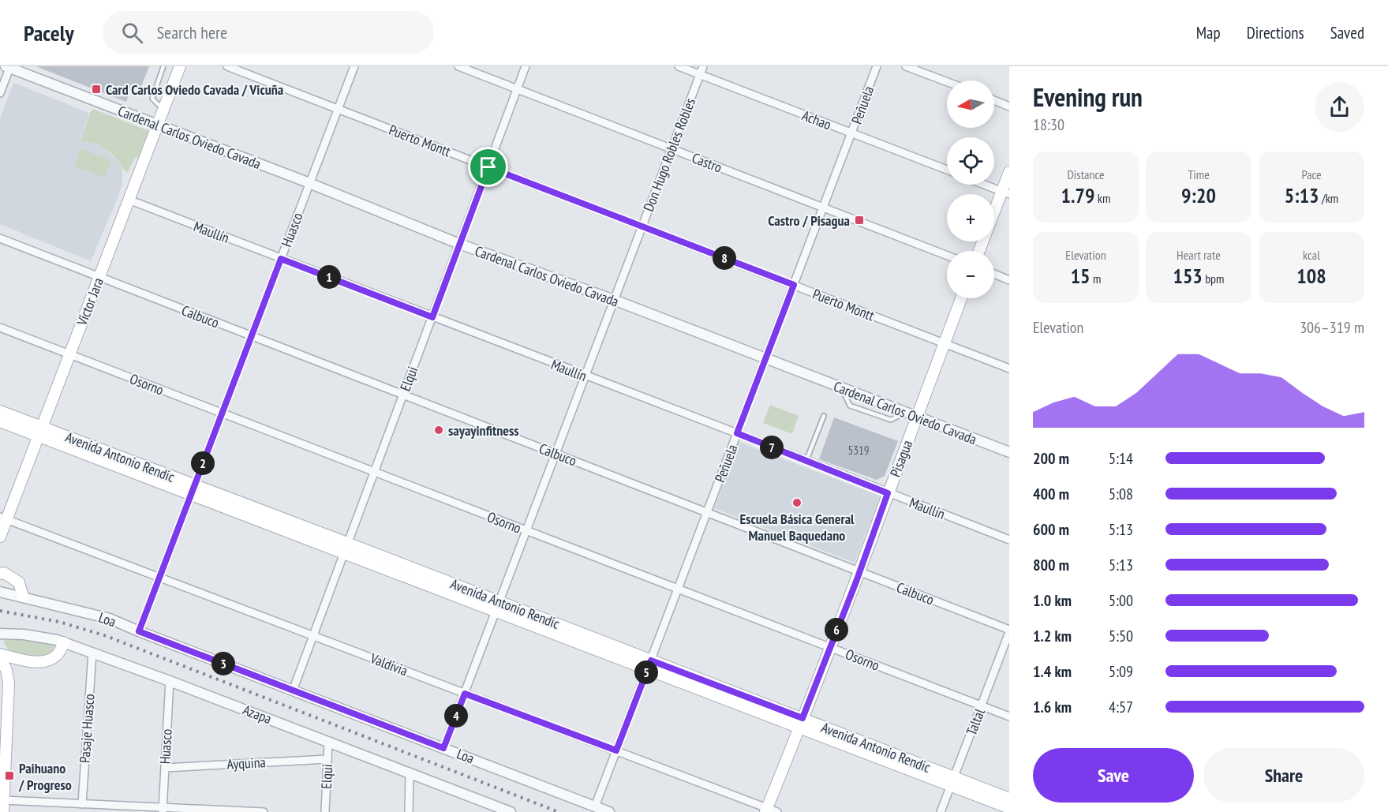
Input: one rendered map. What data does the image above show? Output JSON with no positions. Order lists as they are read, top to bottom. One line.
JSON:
{"streets":{"main road":["Víctor Jara","Avenida Antonio Rendic","Pisagua"],"street":["Peñuela","Achao","Cardenal Carlos Oviedo Cavada","Puerto Montt","Don Hugo Robles Robles","Castro","Huasco","Maullín","Calbuco","Elqui","Osorno","Loa","Valdivia","Azapa","Taltal","Pasaje Huasco","Ayquina"]},"crossings":[["Peñuela","Achao"],["Peñuela","Cardenal Carlos Oviedo Cavada"],["Peñuela","Puerto Montt"],["Peñuela","Castro"],["Peñuela","Maullín"],["Peñuela","Calbuco"],["Peñuela","Osorno"],["Peñuela","Avenida Antonio Rendic"],["Peñuela","Loa"],["Peñuela","Valdivia"],["Achao","Don Hugo Robles Robles"],["Cardenal Carlos Oviedo Cavada","Don Hugo Robles Robles"],["Cardenal Carlos Oviedo Cavada","Huasco"],["Cardenal Carlos Oviedo Cavada","Víctor Jara"],["Cardenal Carlos Oviedo Cavada","Elqui"],["Cardenal Carlos Oviedo Cavada","Pisagua"],["Puerto Montt","Don Hugo Robles Robles"],["Puerto Montt","Huasco"],["Puerto Montt","Elqui"],["Puerto Montt","Pisagua"],["Don Hugo Robles Robles","Castro"],["Don Hugo Robles Robles","Maullín"],["Don Hugo Robles Robles","Calbuco"],["Don Hugo Robles Robles","Osorno"],["Don Hugo Robles Robles","Avenida Antonio Rendic"],["Don Hugo Robles Robles","Loa"],["Don Hugo Robles Robles","Valdivia"],["Castro","Elqui"],["Huasco","Maullín"],["Huasco","Calbuco"],["Huasco","Osorno"],["Huasco","Avenida Antonio Rendic"],["Huasco","Loa"],["Huasco","Valdivia"],["Huasco","Azapa"],["Huasco","Ayquina"],["Maullín","Víctor Jara"],["Maullín","Elqui"],["Maullín","Pisagua"],["Víctor Jara","Calbuco"],["Víctor Jara","Osorno"],["Víctor Jara","Avenida Antonio Rendic"],["Víctor Jara","Valdivia"],["Calbuco","Elqui"],["Calbuco","Pisagua"],["Calbuco","Taltal"],["Elqui","Osorno"],["Elqui","Avenida Antonio Rendic"],["Elqui","Loa"],["Elqui","Valdivia"],["Elqui","Azapa"],["Elqui","Ayquina"],["Osorno","Pisagua"],["Osorno","Taltal"],["Avenida Antonio Rendic","Pisagua"],["Avenida Antonio Rendic","Taltal"],["Pisagua","Valdivia"],["Azapa","Pasaje Huasco"]],"places":{"transit":["Card Carlos Oviedo Cavada / Vicuña","Castro / Pisagua","Paihuano / Progreso"],"other":["sayayinfitness","Escuela Básica General Manuel Baquedano"]},"house_numbers":["5319"],"north":"left","page":{"header":"Pacely","search":"Search here","nav":["Map","Directions","Saved"],"heading":["Evening run","18:30"],"map_buttons":["+","−"],"stats":[["Distance","1.79 km"],["Time","9:20"],["Pace","5:13 /km"],["Elevation","15 m"],["Heart rate","153 bpm"],["kcal","108"]],"pins":["8","1","7","2","6","3","5","4"],"chart":["Elevation","306–319 m"],"list":[{"name":"200 m","note":"5:14"},{"name":"400 m","note":"5:08"},{"name":"600 m","note":"5:13"},{"name":"800 m","note":"5:13"},{"name":"1.0 km","note":"5:00"},{"name":"1.2 km","note":"5:50"},{"name":"1.4 km","note":"5:09"},{"name":"1.6 km","note":"4:57"}],"buttons":["Save","Share"]}}
